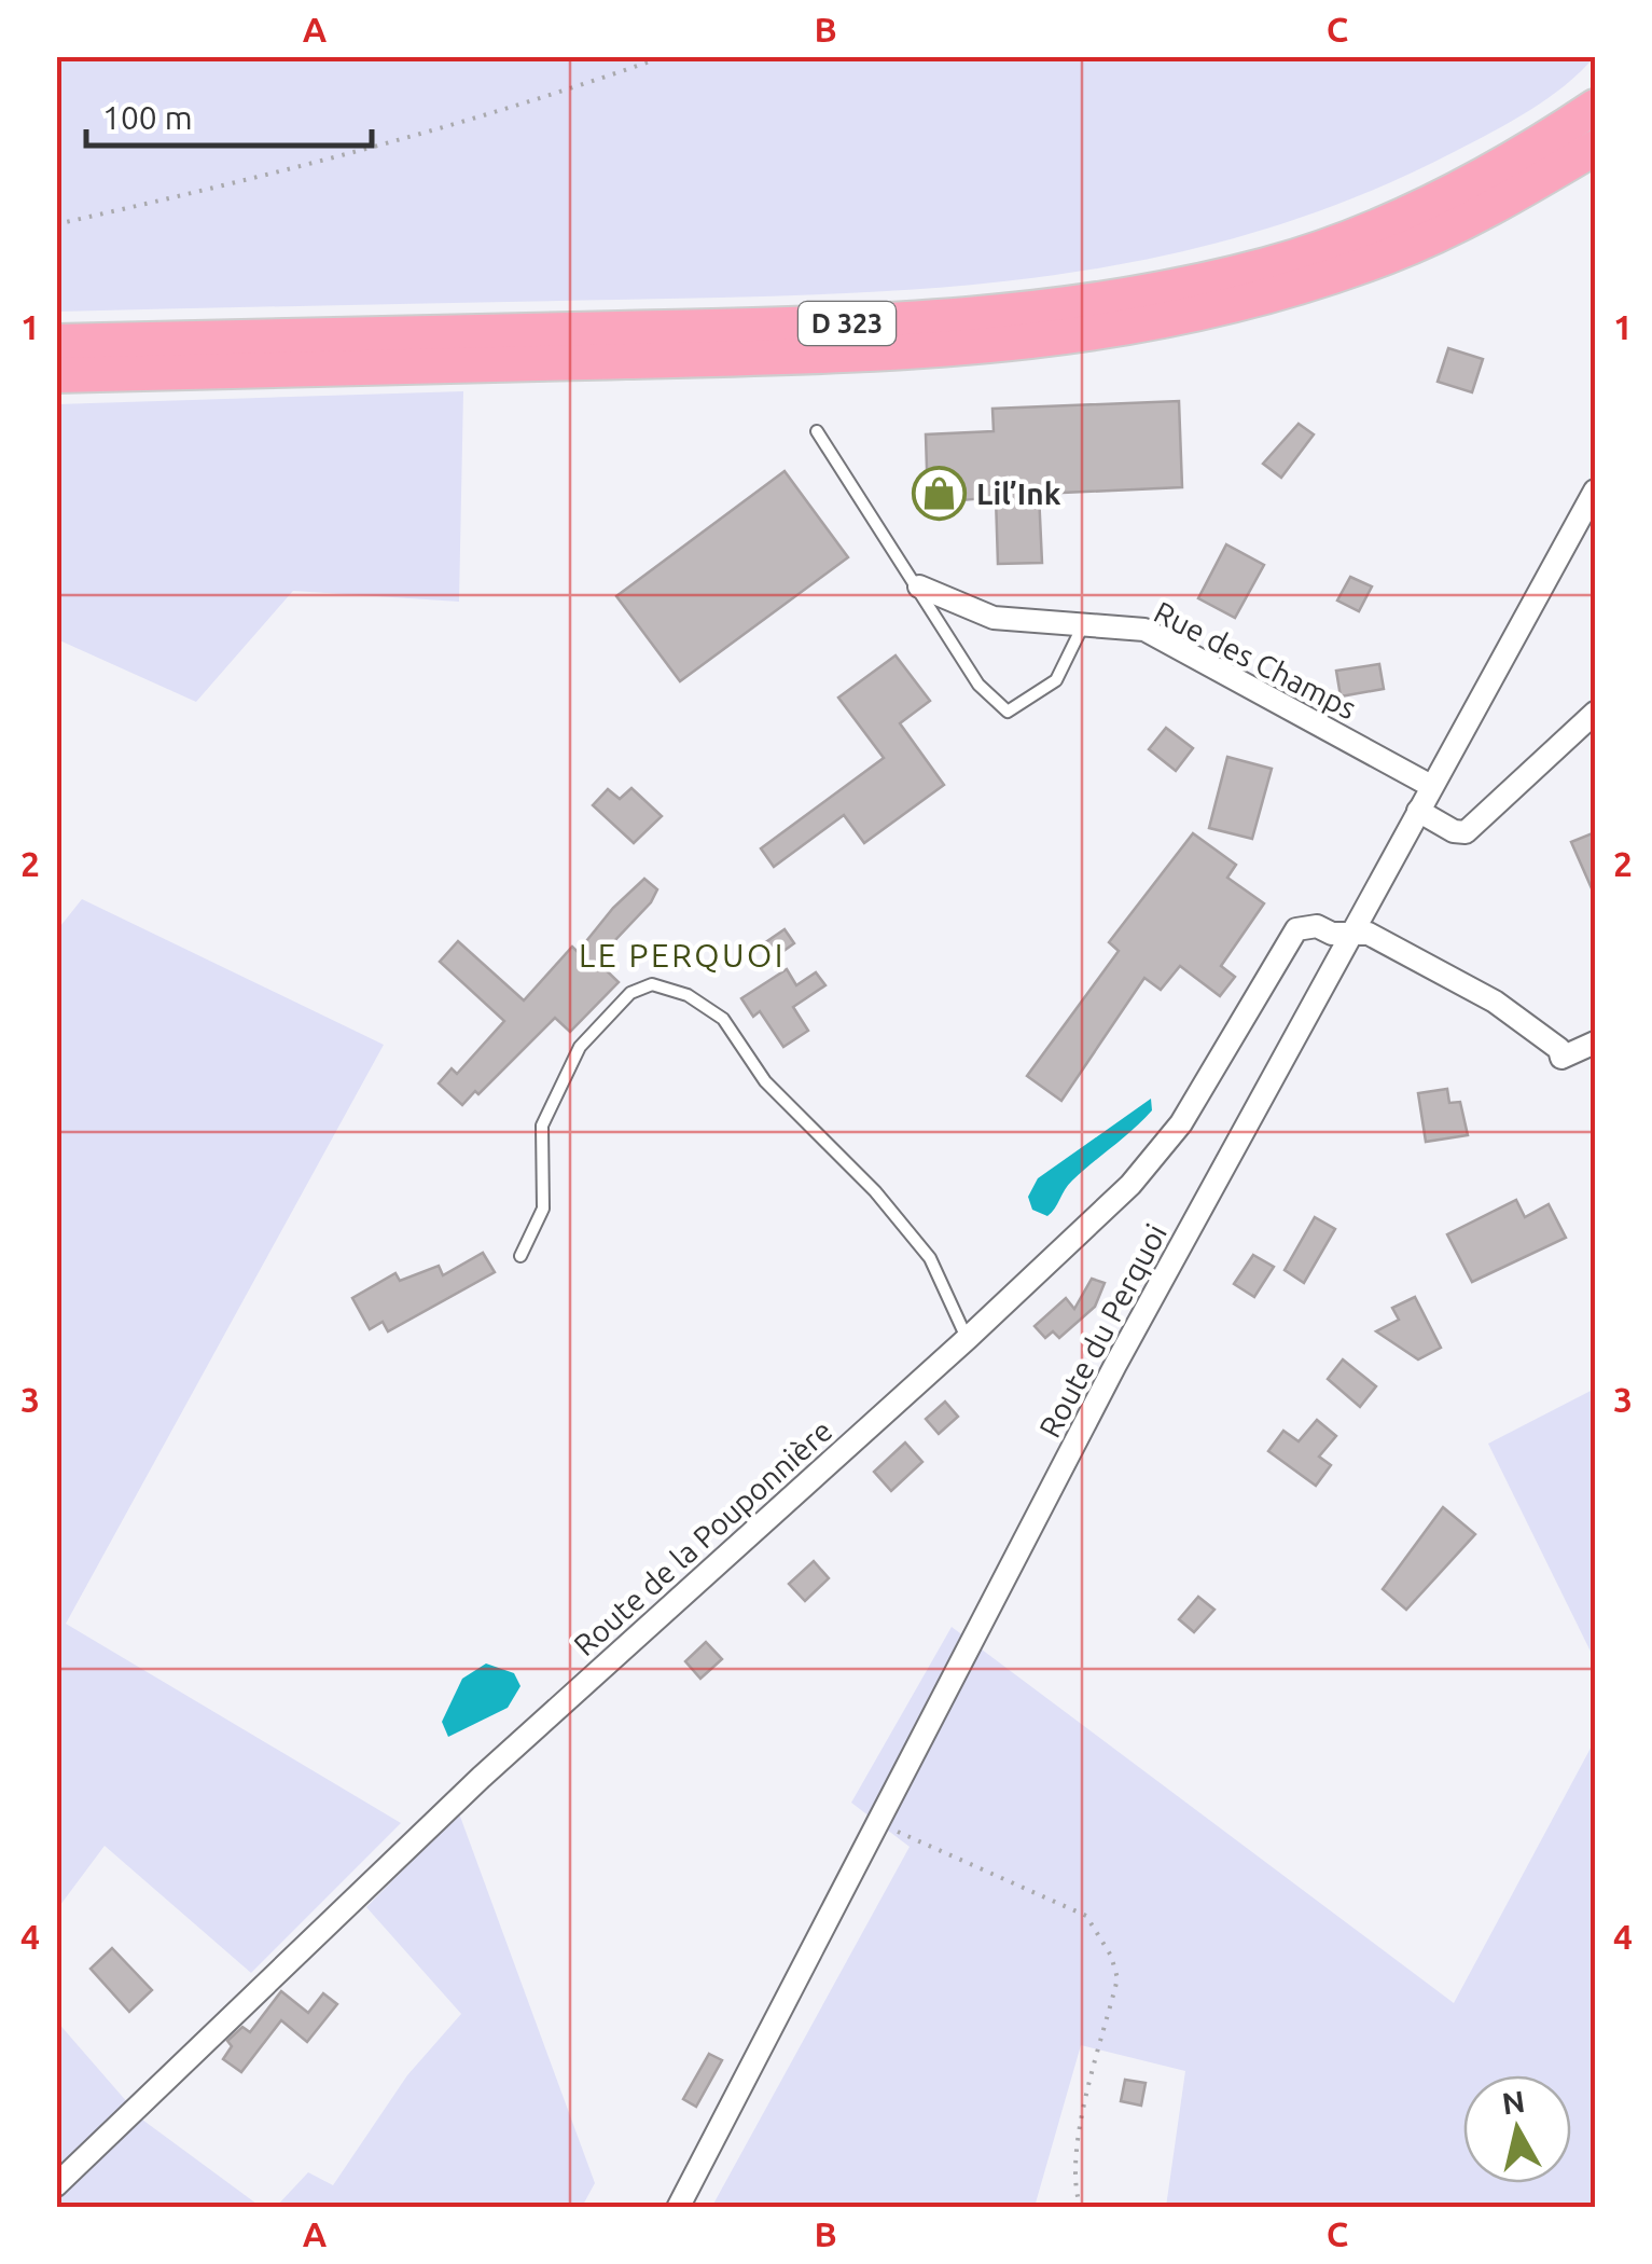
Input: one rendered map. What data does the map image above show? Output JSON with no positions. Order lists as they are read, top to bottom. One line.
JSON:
{"streets":{"highway":["D 323"],"street":["Rue des Champs","Route du Perquoi","Route de la Pouponnière"]},"crossings":[["Rue des Champs","Route du Perquoi"],["Route du Perquoi","Route de la Pouponnière"]],"districts":["LE PERQUOI"],"places":{"shop":["Lil’Ink"]},"scale_bar":"100 m","north":"top","grid":{"columns":["A","B","C"],"rows":["1","2","3","4"]}}
